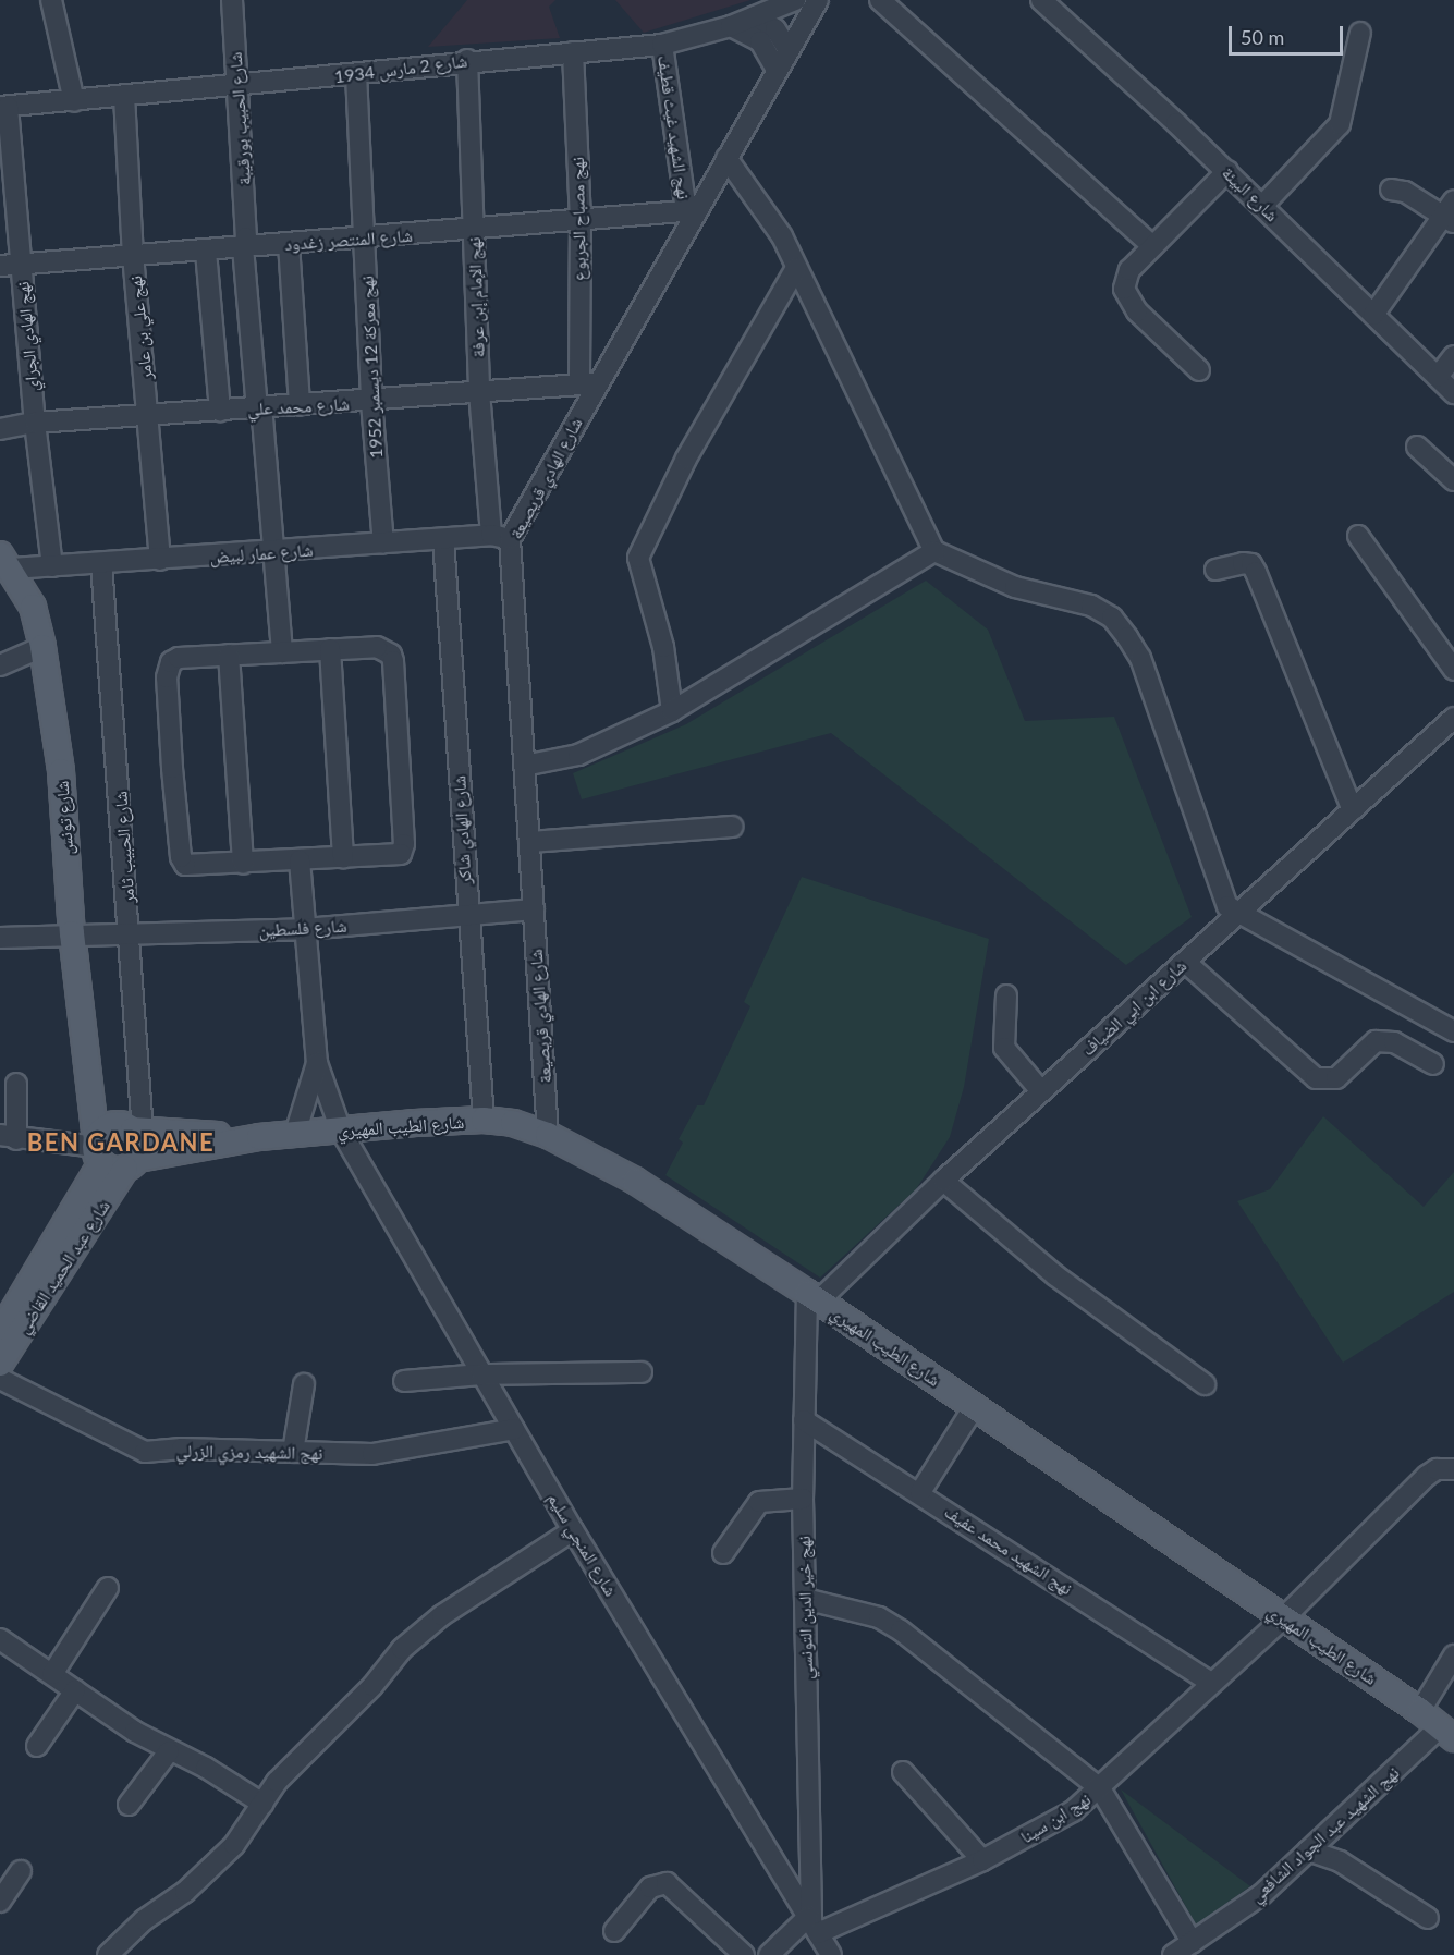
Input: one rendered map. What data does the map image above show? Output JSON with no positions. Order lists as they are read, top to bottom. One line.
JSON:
{"streets":{"main road":["شارع تونس","شارع الطيب المهيري","شارع عبد الحميد القاضي"],"street":["شارع 2 مارس 1934","شارع الحبيب بورقيبة","نهج الشهيد غيث قطيف","شارع البيئة","نهج مصباح الجربوع","شارع المنتصر زغدود","نهج الإمام إبن عرفة","نهج علي بن عامر","نهج الهادي الجراي","نهج معركة 12 ديسمبر 1952","شارع محمد علي","شارع الهادي قريصيعة","شارع عمار لبيض","شارع الهادي شاكر","شارع الحبيب ثامر","شارع فلسطين","شارع ابن ابي الضياف","نهج الشهيد رمزي الزرلي","شارع المنجي سليم","نهج الشهيد محمد عفيف","نهج خير الدين التونسي","نهج ابن سينا","نهج الشهيد عبد الجواد الشافعي"]},"crossings":[["شارع 2 مارس 1934","شارع الحبيب بورقيبة"],["شارع 2 مارس 1934","نهج الشهيد غيث قطيف"],["شارع 2 مارس 1934","نهج مصباح الجربوع"],["شارع 2 مارس 1934","نهج الإمام إبن عرفة"],["شارع 2 مارس 1934","نهج علي بن عامر"],["شارع 2 مارس 1934","نهج الهادي الجراي"],["شارع 2 مارس 1934","نهج معركة 12 ديسمبر 1952"],["شارع الحبيب بورقيبة","شارع المنتصر زغدود"],["شارع الحبيب بورقيبة","شارع محمد علي"],["شارع الحبيب بورقيبة","شارع عمار لبيض"],["نهج الشهيد غيث قطيف","شارع المنتصر زغدود"],["نهج الشهيد غيث قطيف","شارع الهادي قريصيعة"],["نهج مصباح الجربوع","شارع المنتصر زغدود"],["نهج مصباح الجربوع","شارع محمد علي"],["نهج مصباح الجربوع","شارع الهادي قريصيعة"],["شارع المنتصر زغدود","نهج الإمام إبن عرفة"],["شارع المنتصر زغدود","نهج علي بن عامر"],["شارع المنتصر زغدود","نهج الهادي الجراي"],["شارع المنتصر زغدود","نهج معركة 12 ديسمبر 1952"],["شارع المنتصر زغدود","شارع الهادي قريصيعة"],["نهج الإمام إبن عرفة","شارع محمد علي"],["نهج الإمام إبن عرفة","شارع الهادي قريصيعة"],["نهج الإمام إبن عرفة","شارع عمار لبيض"],["نهج علي بن عامر","شارع محمد علي"],["نهج علي بن عامر","شارع عمار لبيض"],["نهج الهادي الجراي","شارع محمد علي"],["نهج الهادي الجراي","شارع عمار لبيض"],["نهج معركة 12 ديسمبر 1952","شارع محمد علي"],["نهج معركة 12 ديسمبر 1952","شارع عمار لبيض"],["شارع محمد علي","شارع الهادي قريصيعة"],["شارع الهادي قريصيعة","شارع عمار لبيض"],["شارع الهادي قريصيعة","شارع فلسطين"],["شارع الهادي قريصيعة","شارع الطيب المهيري"],["شارع عمار لبيض","شارع تونس"],["شارع عمار لبيض","شارع الهادي شاكر"],["شارع عمار لبيض","شارع الحبيب ثامر"],["شارع تونس","شارع الحبيب ثامر"],["شارع تونس","شارع فلسطين"],["شارع تونس","شارع الطيب المهيري"],["شارع تونس","شارع عبد الحميد القاضي"],["شارع الهادي شاكر","شارع فلسطين"],["شارع الهادي شاكر","شارع الطيب المهيري"],["شارع الحبيب ثامر","شارع فلسطين"],["شارع الحبيب ثامر","شارع الطيب المهيري"],["شارع الحبيب ثامر","شارع عبد الحميد القاضي"],["شارع ابن ابي الضياف","شارع الطيب المهيري"],["شارع ابن ابي الضياف","نهج خير الدين التونسي"],["شارع الطيب المهيري","شارع عبد الحميد القاضي"],["شارع الطيب المهيري","شارع المنجي سليم"],["شارع الطيب المهيري","نهج خير الدين التونسي"],["شارع الطيب المهيري","نهج ابن سينا"],["شارع الطيب المهيري","نهج الشهيد عبد الجواد الشافعي"],["نهج الشهيد رمزي الزرلي","شارع المنجي سليم"],["شارع المنجي سليم","نهج خير الدين التونسي"],["شارع المنجي سليم","نهج ابن سينا"],["نهج الشهيد محمد عفيف","نهج خير الدين التونسي"],["نهج الشهيد محمد عفيف","نهج ابن سينا"],["نهج خير الدين التونسي","نهج ابن سينا"]],"districts":["BEN GARDANE"],"scale_bar":"50 m"}
